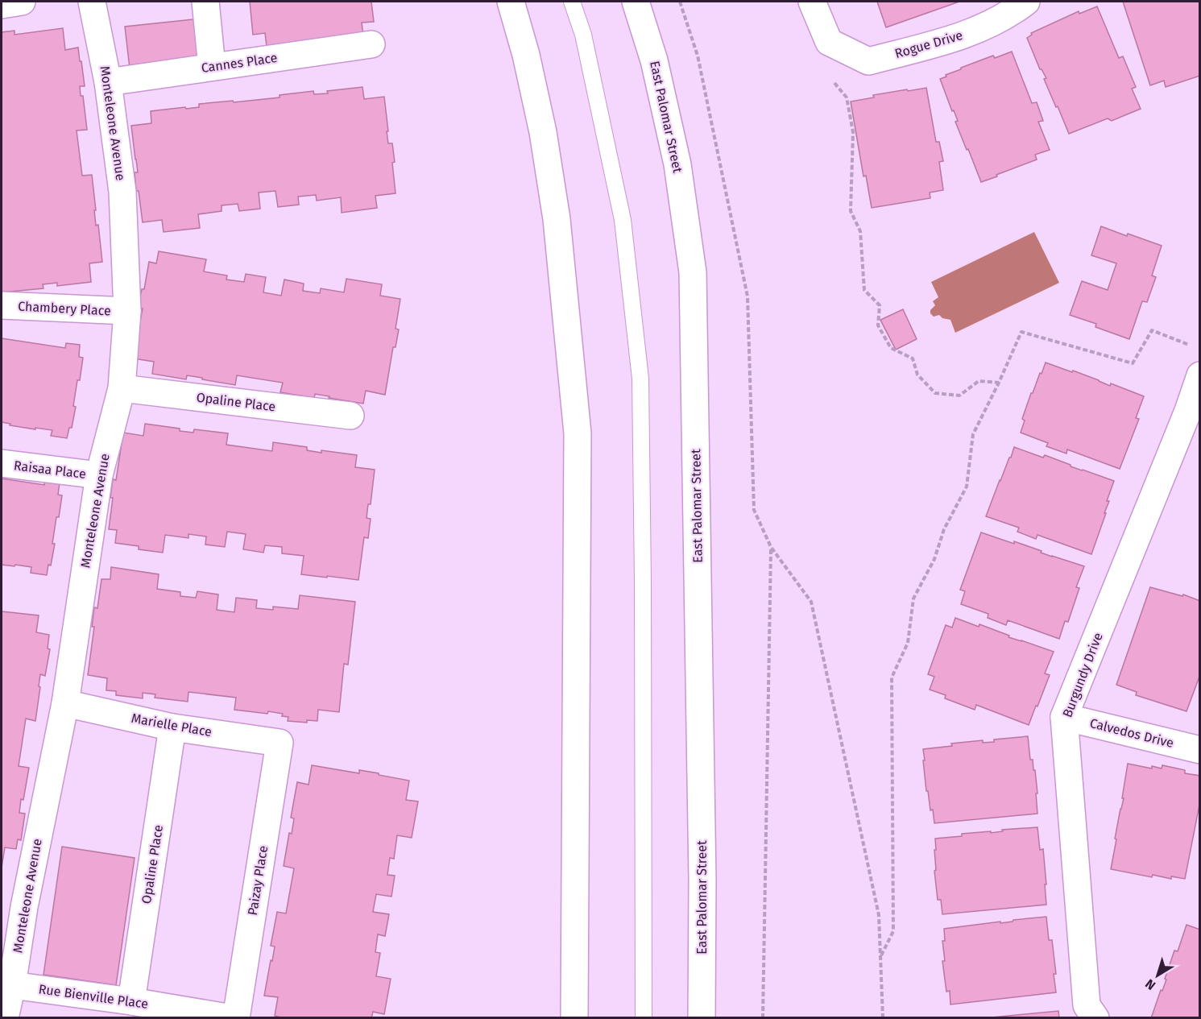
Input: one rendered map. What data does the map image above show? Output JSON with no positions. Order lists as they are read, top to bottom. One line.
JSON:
{"streets":{"street":["Rogue Drive","Cannes Place","East Palomar Street","Monteleone Avenue","Chambery Place","Opaline Place","Raisaa Place","Burgundy Drive","Marielle Place","Calvedos Drive","Paizay Place","Rue Bienville Place"]},"crossings":[["Cannes Place","Monteleone Avenue"],["Monteleone Avenue","Chambery Place"],["Monteleone Avenue","Opaline Place"],["Monteleone Avenue","Raisaa Place"],["Monteleone Avenue","Marielle Place"],["Monteleone Avenue","Rue Bienville Place"],["Opaline Place","Marielle Place"],["Opaline Place","Rue Bienville Place"],["Burgundy Drive","Calvedos Drive"],["Marielle Place","Paizay Place"]],"north":"bottom left"}
